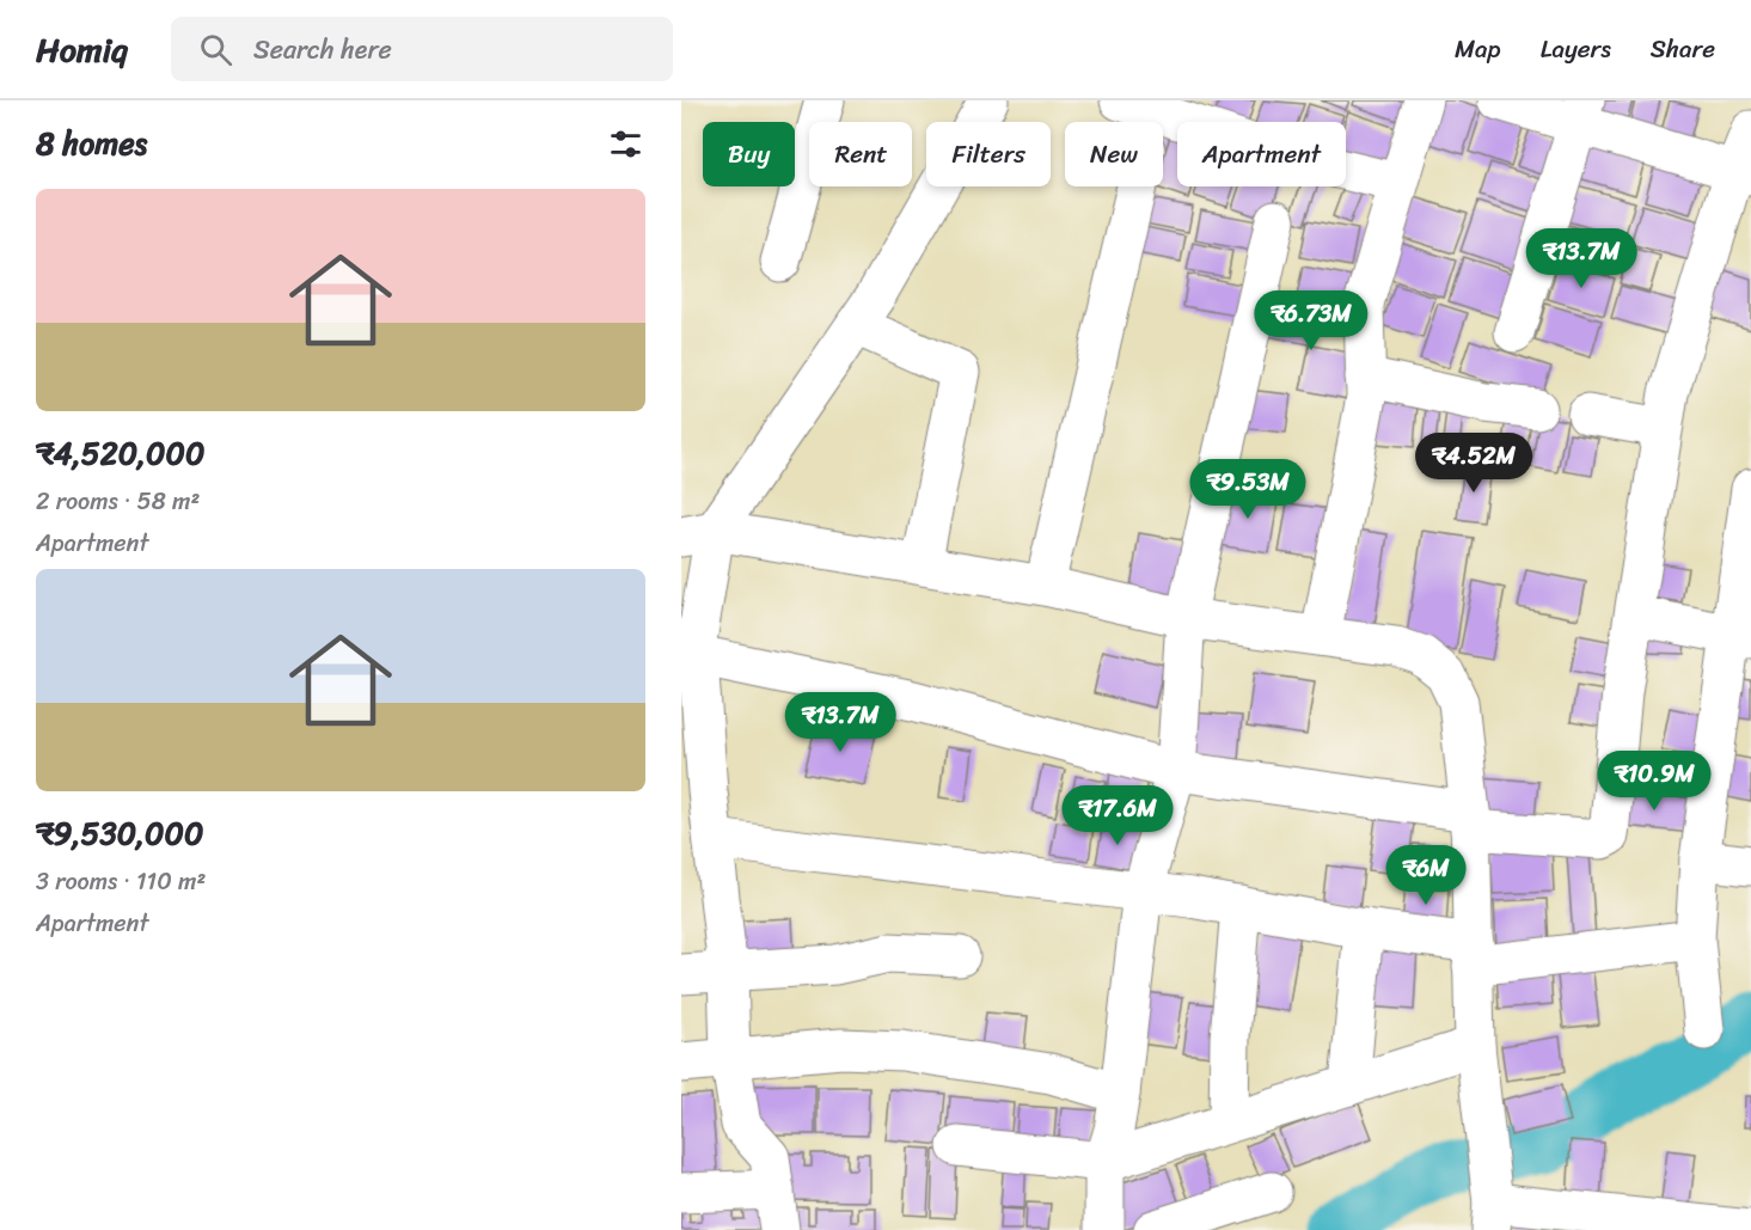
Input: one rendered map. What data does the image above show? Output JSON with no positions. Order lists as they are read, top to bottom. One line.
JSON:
{"page":{"header":"Homiq","search":"Search here","nav":["Map","Layers","Share"],"heading":"8 homes","chip":["Buy","Rent","Filters","New","Apartment"],"list":[{"name":"₹4,520,000","note":"2 rooms · 58 m² · Apartment"},{"name":"₹9,530,000","note":"3 rooms · 110 m² · Apartment"}],"price":["₹13.7M","₹6.73M","₹4.52M","₹9.53M","₹13.7M","₹10.9M","₹17.6M","₹6M"]}}
